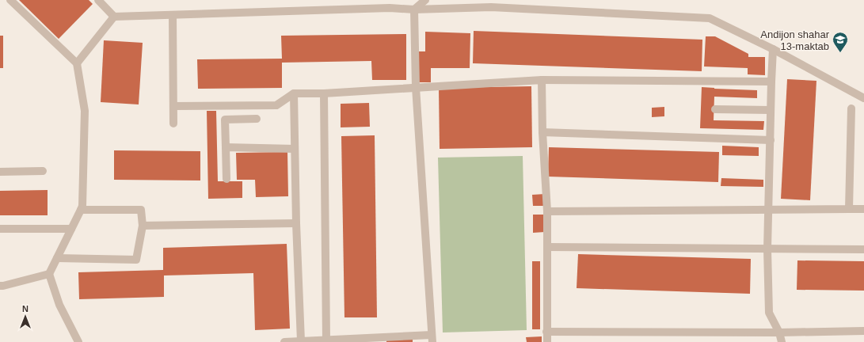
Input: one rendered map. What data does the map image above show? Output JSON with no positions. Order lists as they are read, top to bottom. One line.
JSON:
{"places":{"school or university":["Andijon shahar 13-maktab"]},"north":"top"}
